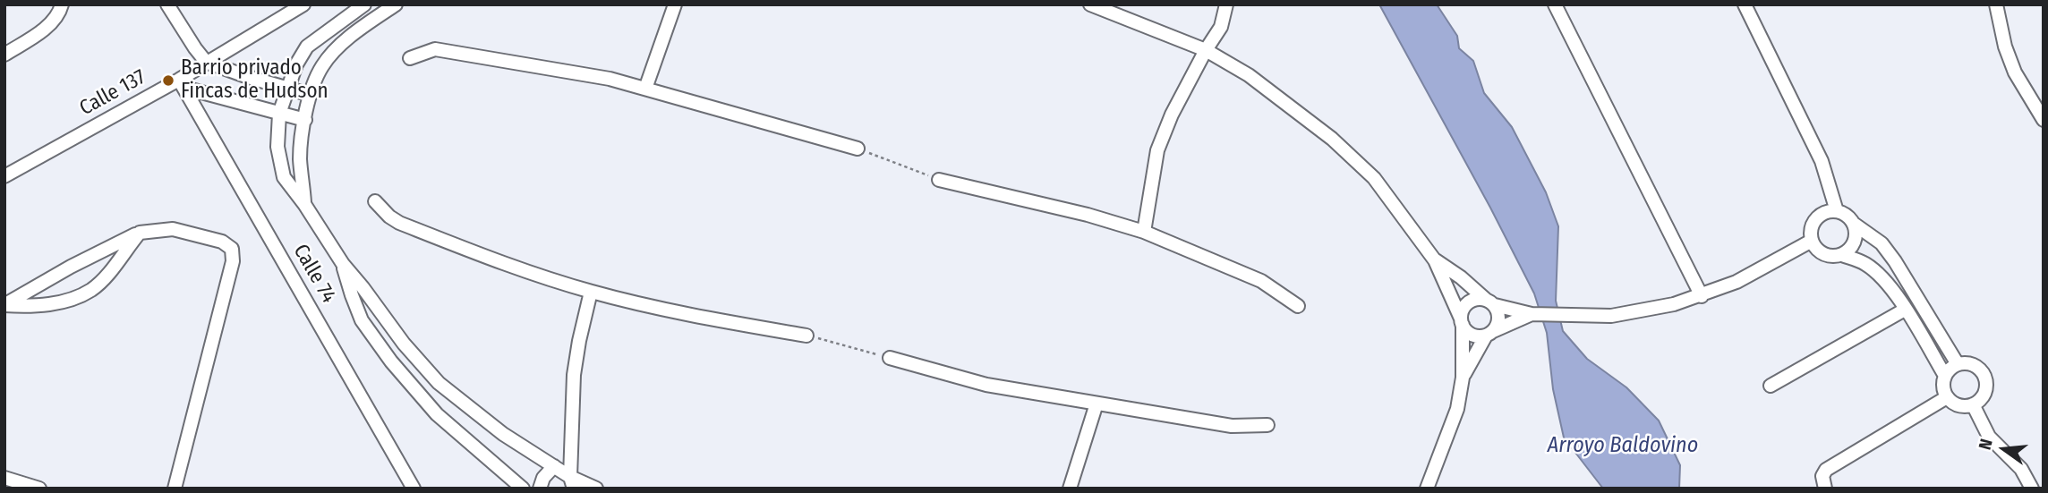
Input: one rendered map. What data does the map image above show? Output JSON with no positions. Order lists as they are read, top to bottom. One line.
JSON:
{"streets":{"street":["Calle 137","Calle 74"]},"crossings":[["Calle 137","Calle 74"]],"water":["Arroyo Baldovino"],"places":["Barrio privado Fincas de Hudson"],"north":"left"}
